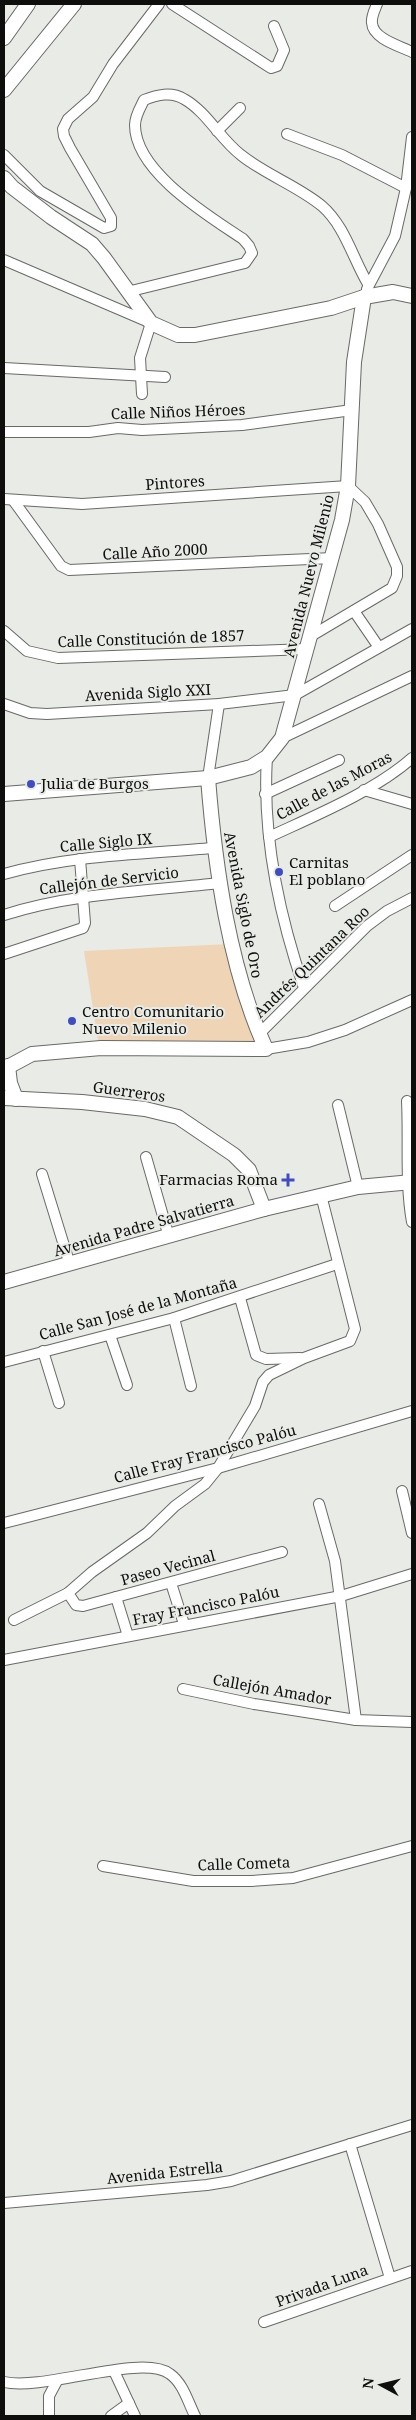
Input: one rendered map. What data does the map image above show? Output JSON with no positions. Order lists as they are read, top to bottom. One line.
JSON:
{"streets":{"street":["Calle Niños Héroes","Pintores","Calle Año 2000","Avenida Nuevo Milenio","Calle Constitución de 1857","Avenida Siglo XXI","Calle de las Moras","Calle Siglo IX","Callejón de Servicio","Avenida Siglo de Oro","Andrés Quintana Roo","Guerreros","Avenida Padre Salvatierra","Calle San José de la Montaña","Calle Fray Francisco Palóu","Paseo Vecinal","Fray Francisco Palóu","Callejón Amador","Calle Cometa","Avenida Estrella","Privada Luna"]},"crossings":[["Calle Niños Héroes","Avenida Nuevo Milenio"],["Pintores","Calle Año 2000"],["Pintores","Avenida Nuevo Milenio"],["Calle Año 2000","Avenida Nuevo Milenio"],["Avenida Nuevo Milenio","Calle Constitución de 1857"],["Avenida Nuevo Milenio","Avenida Siglo XXI"],["Avenida Siglo XXI","Avenida Siglo de Oro"],["Calle Siglo IX","Avenida Siglo de Oro"],["Callejón de Servicio","Avenida Siglo de Oro"],["Avenida Siglo de Oro","Andrés Quintana Roo"],["Guerreros","Avenida Padre Salvatierra"],["Calle Fray Francisco Palóu","Paseo Vecinal"],["Avenida Estrella","Privada Luna"]],"places":{"other":["Julia de Burgos","Carnitas El poblano","Centro Comunitario Nuevo Milenio"],"health":["Farmacias Roma"]},"north":"left"}
